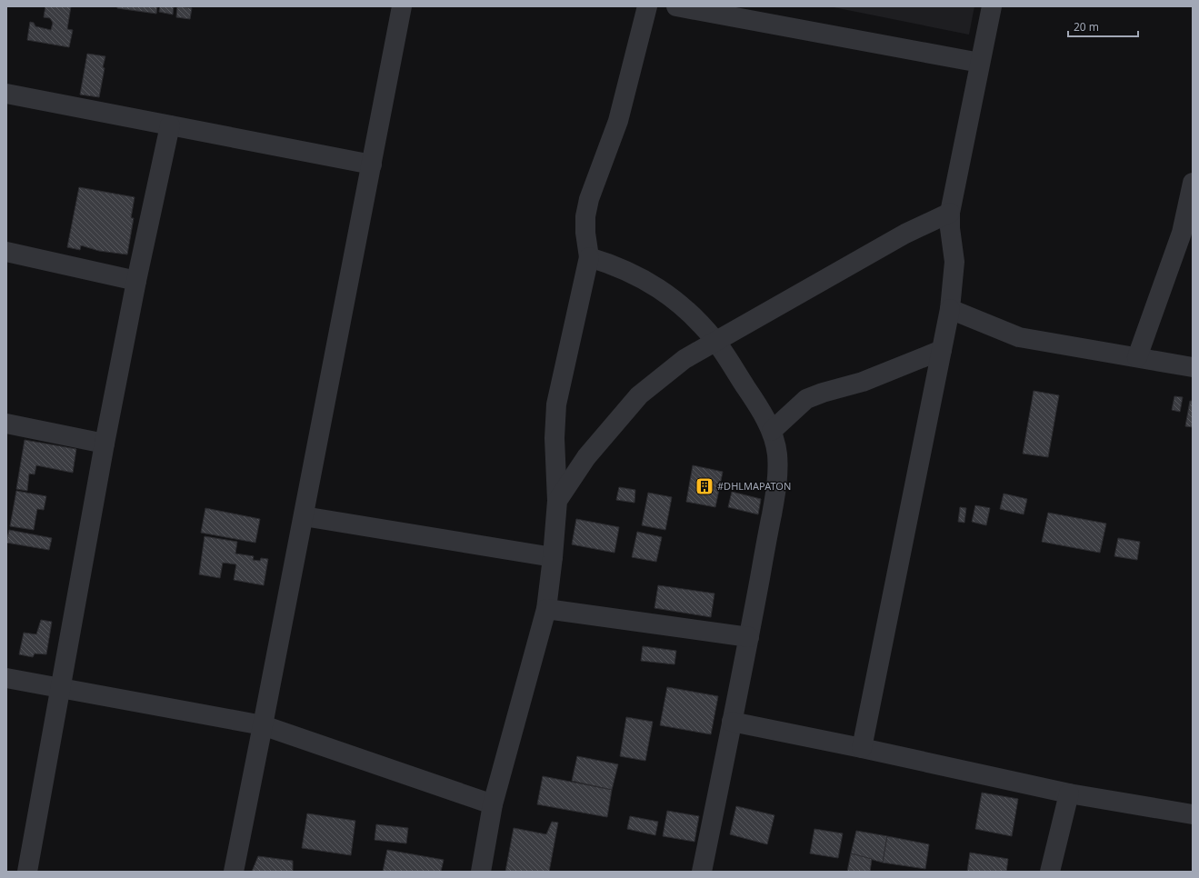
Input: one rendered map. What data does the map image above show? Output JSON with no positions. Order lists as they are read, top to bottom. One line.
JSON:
{"places":{"building":["#DHLMAPATON"]},"scale_bar":"20 m"}
